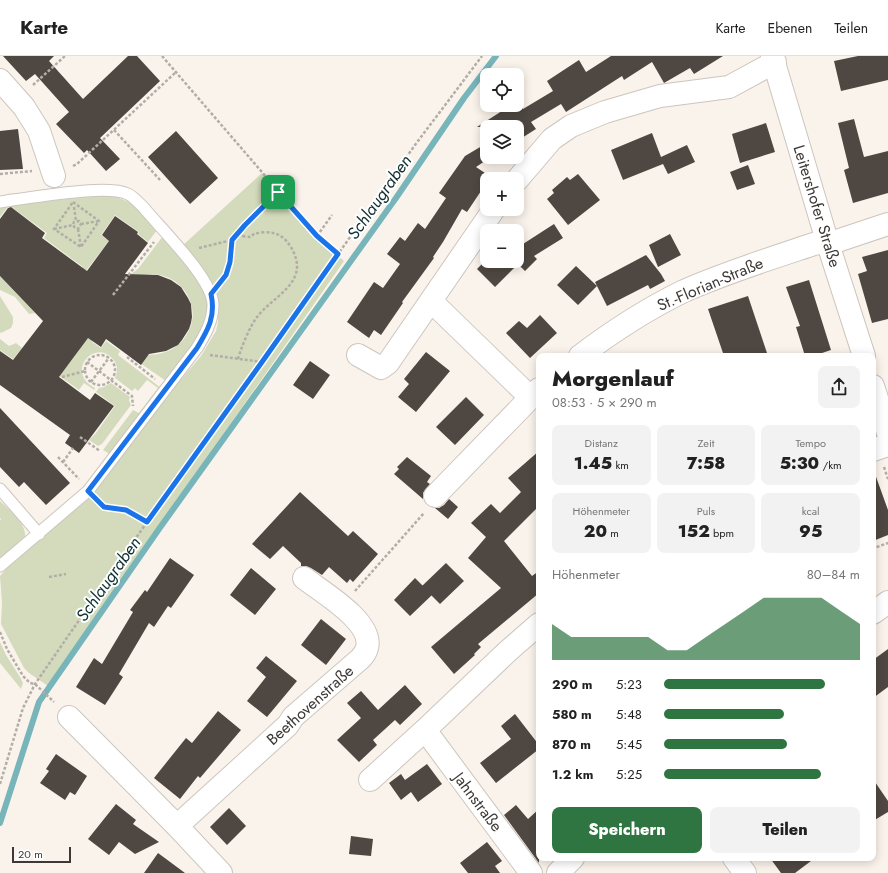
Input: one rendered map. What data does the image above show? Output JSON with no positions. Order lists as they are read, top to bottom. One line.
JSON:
{"streets":{"street":["Leitershofer Straße","St.-Florian-Straße","Beethovenstraße","Jahnstraße"]},"crossings":[["Leitershofer Straße","St.-Florian-Straße"]],"water":["Schlaugraben"],"scale_bar":"20 m","page":{"header":"Karte","nav":["Karte","Ebenen","Teilen"],"map_buttons":["+","−"],"heading":["Morgenlauf","08:53 · 5 × 290 m"],"stats":[["Distanz","1.45 km"],["Zeit","7:58"],["Tempo","5:30 /km"],["Höhenmeter","20 m"],["Puls","152 bpm"],["kcal","95"]],"chart":["Höhenmeter","80–84 m"],"list":[{"name":"290 m","note":"5:23"},{"name":"580 m","note":"5:48"},{"name":"870 m","note":"5:45"},{"name":"1.2 km","note":"5:25"}],"buttons":["Speichern","Teilen"],"scale":"20 m"}}
